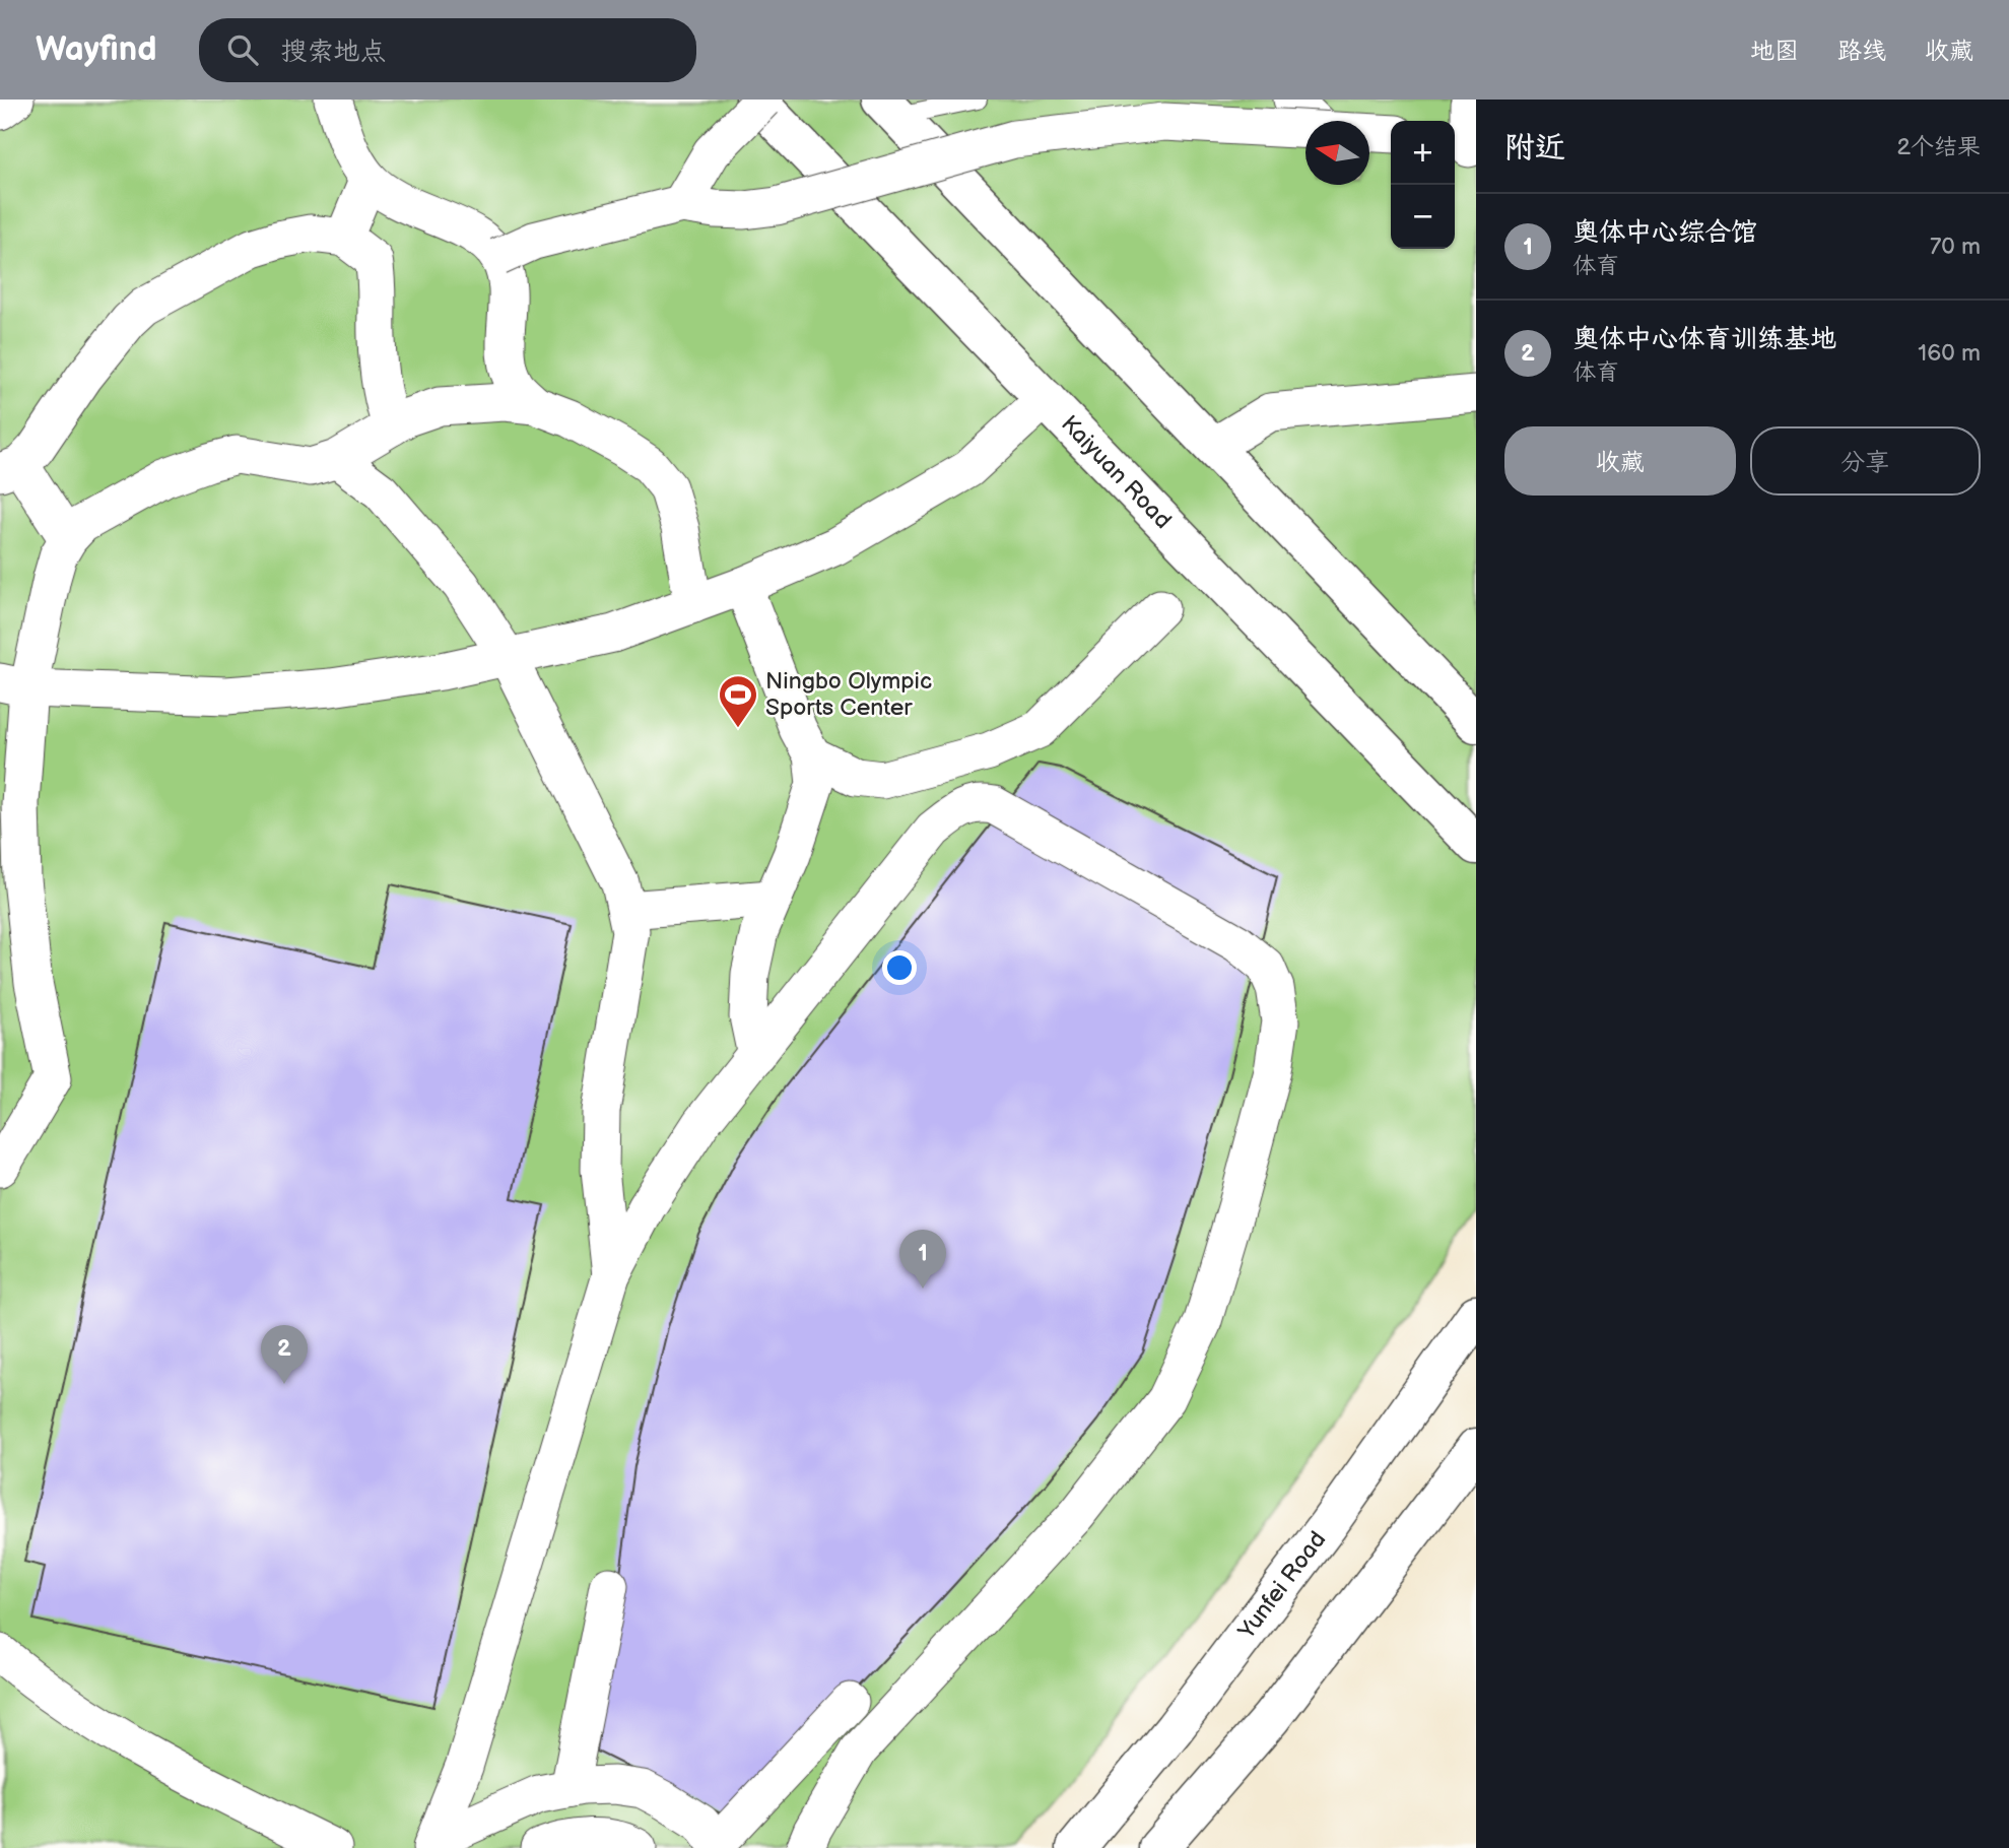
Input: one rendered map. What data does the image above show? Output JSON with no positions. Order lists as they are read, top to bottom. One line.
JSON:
{"streets":{"main road":["Kaiyuan Road","Yunfei Road"]},"places":{"sports":["Ningbo Olympic Sports Center"]},"north":"left","page":{"header":"Wayfind","search":"搜索地点","nav":["地图","路线","收藏"],"heading":["附近","2个结果"],"map_buttons":["+","−"],"list":[{"mark":"1","name":"奥体中心综合馆","note":"体育","value":"70 m"},{"mark":"2","name":"奥体中心体育训练基地","note":"体育","value":"160 m"}],"buttons":["收藏","分享"],"pins":["1","2"]}}
